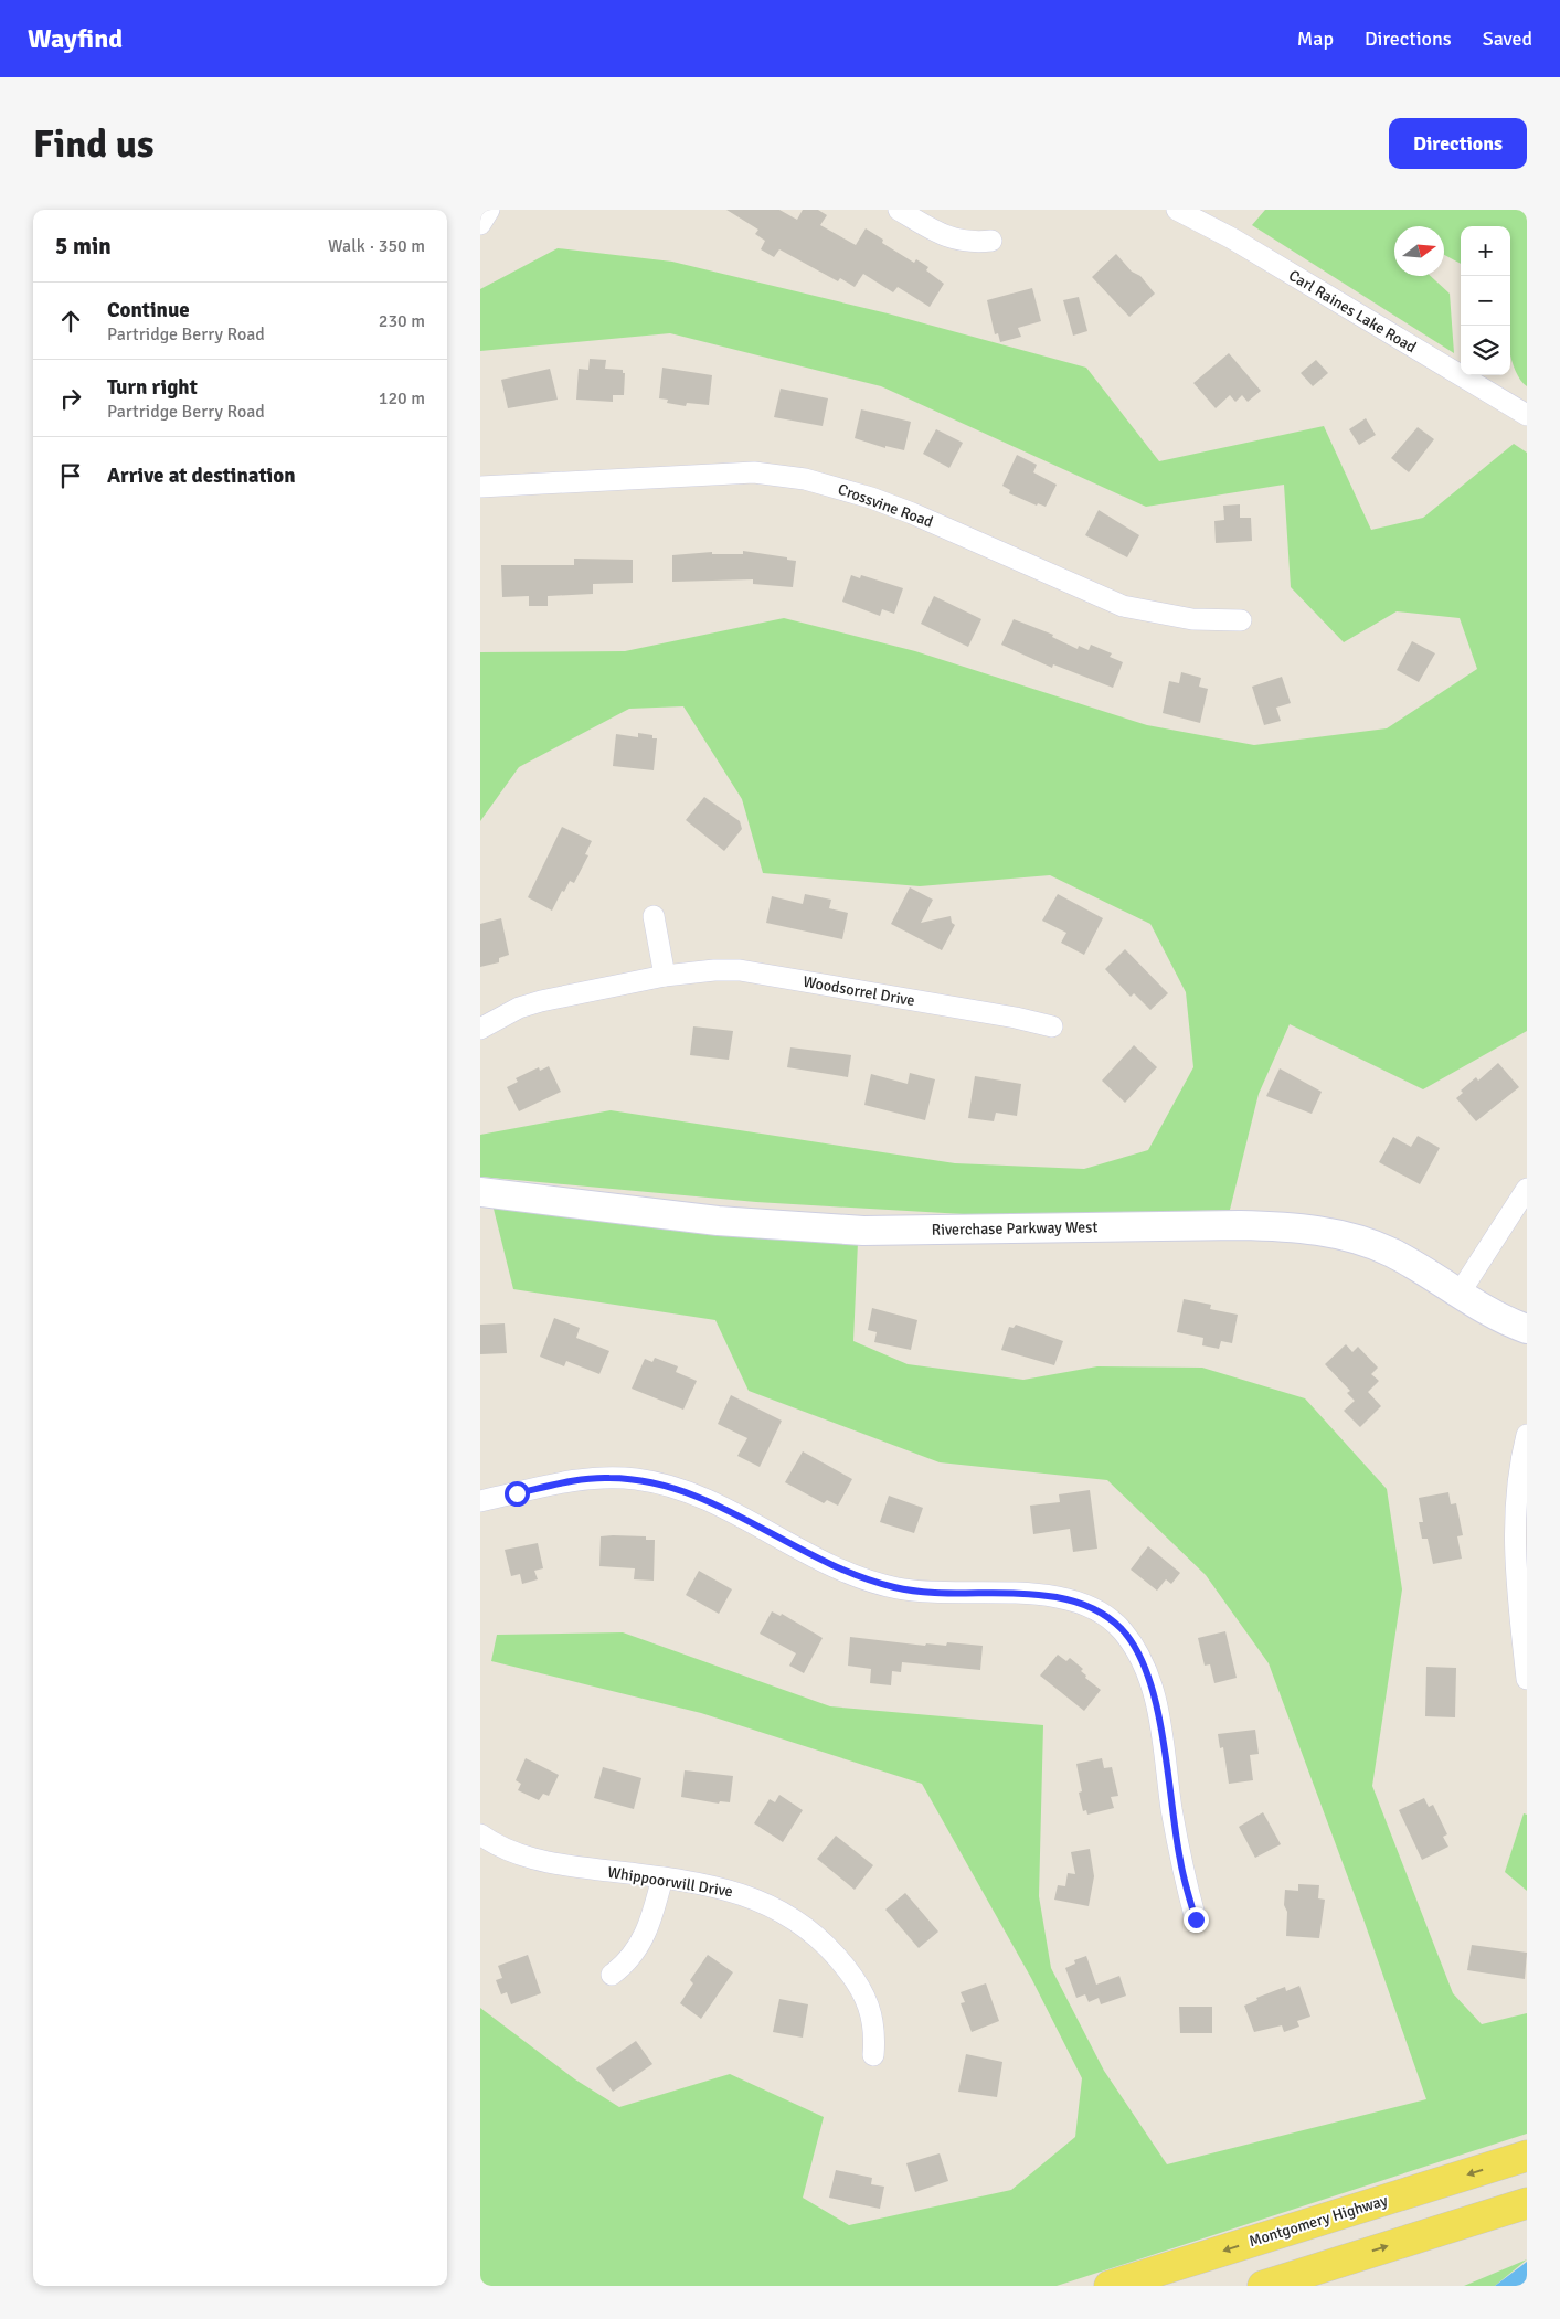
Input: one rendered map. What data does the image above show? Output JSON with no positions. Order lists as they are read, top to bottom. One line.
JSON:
{"streets":{"main road":["Montgomery Highway"],"street":["Carl Raines Lake Road","Crossvine Road","Woodsorrel Drive","Riverchase Parkway West","Whippoorwill Drive"]},"north":"right","page":{"header":"Wayfind","nav":["Map","Directions","Saved"],"buttons":"Directions","title":"Find us","heading":["5 min","Walk · 350 m"],"map_buttons":["+","−"],"list":[["Continue","Partridge Berry Road","230 m"],["Turn right","Partridge Berry Road","120 m"],"Arrive at destination"]}}
